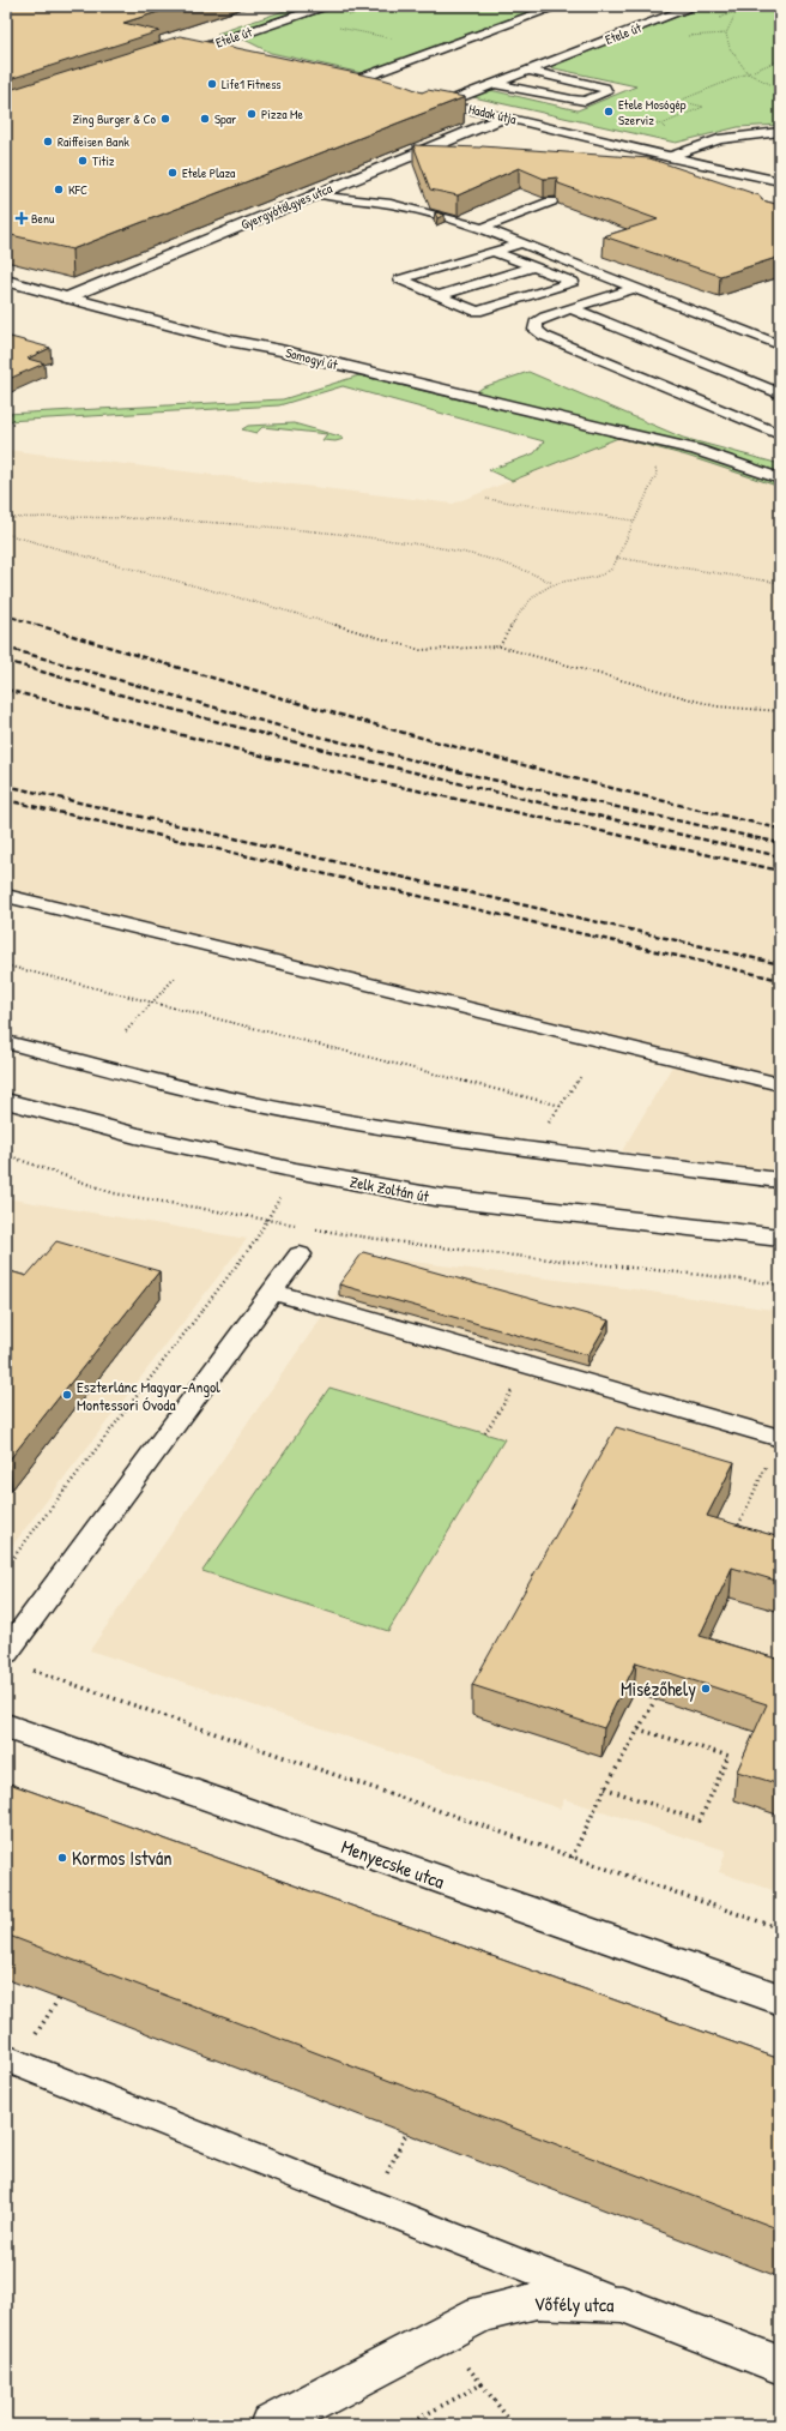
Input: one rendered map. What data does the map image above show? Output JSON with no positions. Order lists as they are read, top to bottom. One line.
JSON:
{"streets":{"street":["Etele út","Hadak útja","Gyergyótölgyes utca","Somogyi út","Zelk Zoltán út","Menyecske utca","Vőfély utca"]},"crossings":[["Etele út","Hadak útja"],["Hadak útja","Gyergyótölgyes utca"],["Gyergyótölgyes utca","Somogyi út"]],"places":{"other":["Life1 Fitness","Etele Mosógép Szerviz","Pizza Me","Zing Burger & Co","Spar","Raiffeisen Bank","Titiz","Etele Plaza","KFC","Eszterlánc Magyar–Angol Montessori Óvoda","Misézőhely","Kormos István"],"health":["Benu"]}}
